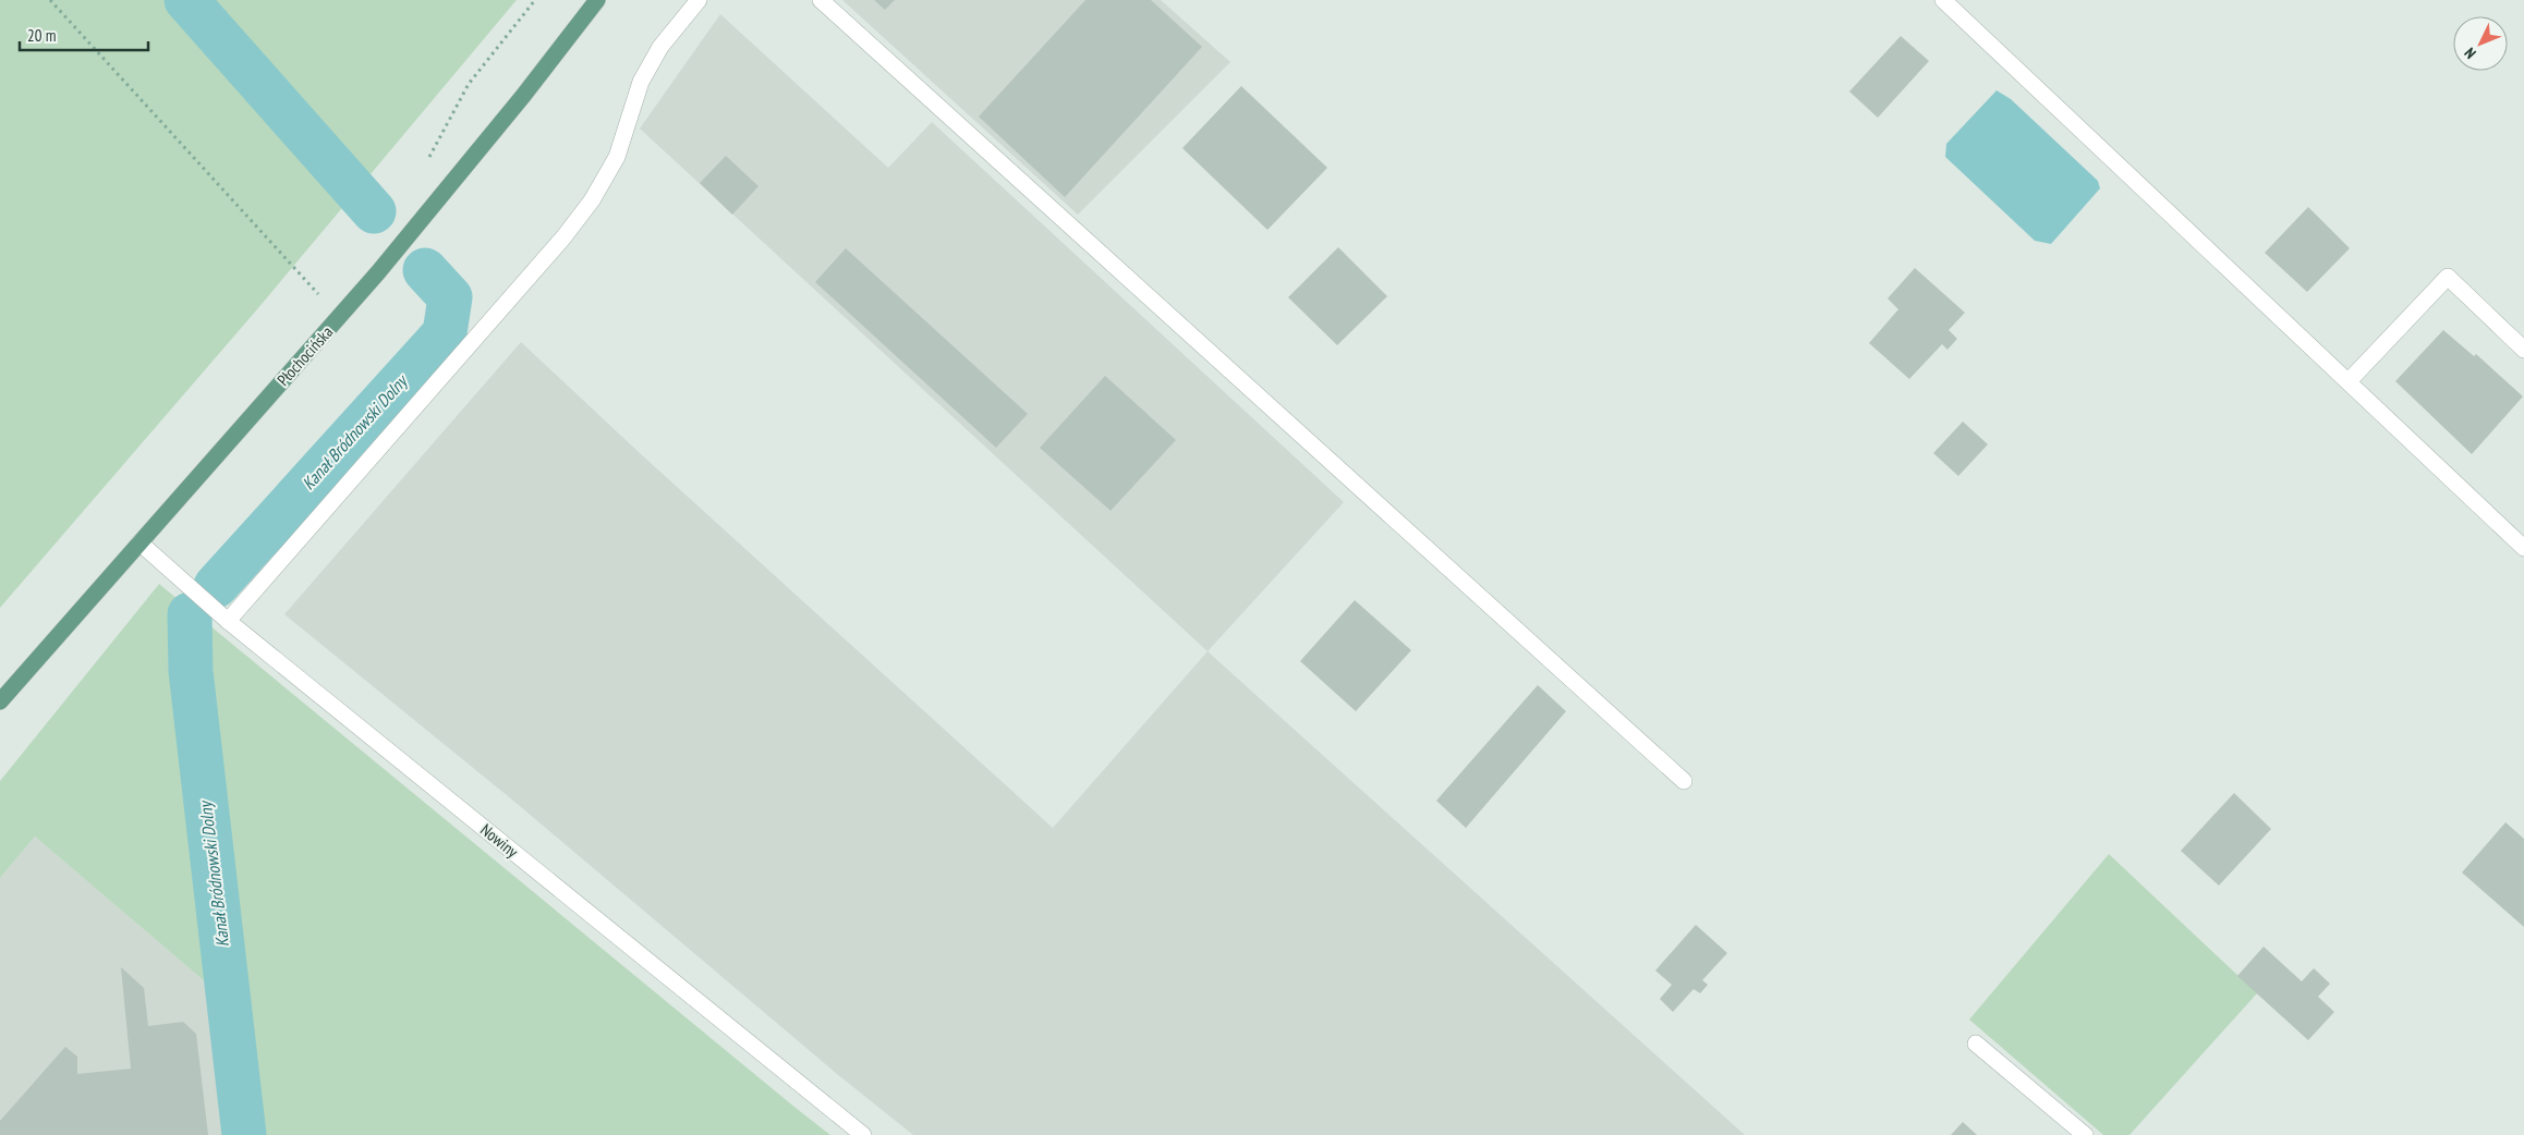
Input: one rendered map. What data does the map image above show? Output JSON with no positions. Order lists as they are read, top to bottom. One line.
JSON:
{"streets":{"main road":["Płochocińska"],"lane":["Nowiny"]},"crossings":[["Płochocińska","Nowiny"]],"water":["Kanał Bródnowski Dolny"],"scale_bar":"20 m","north":"bottom left"}
